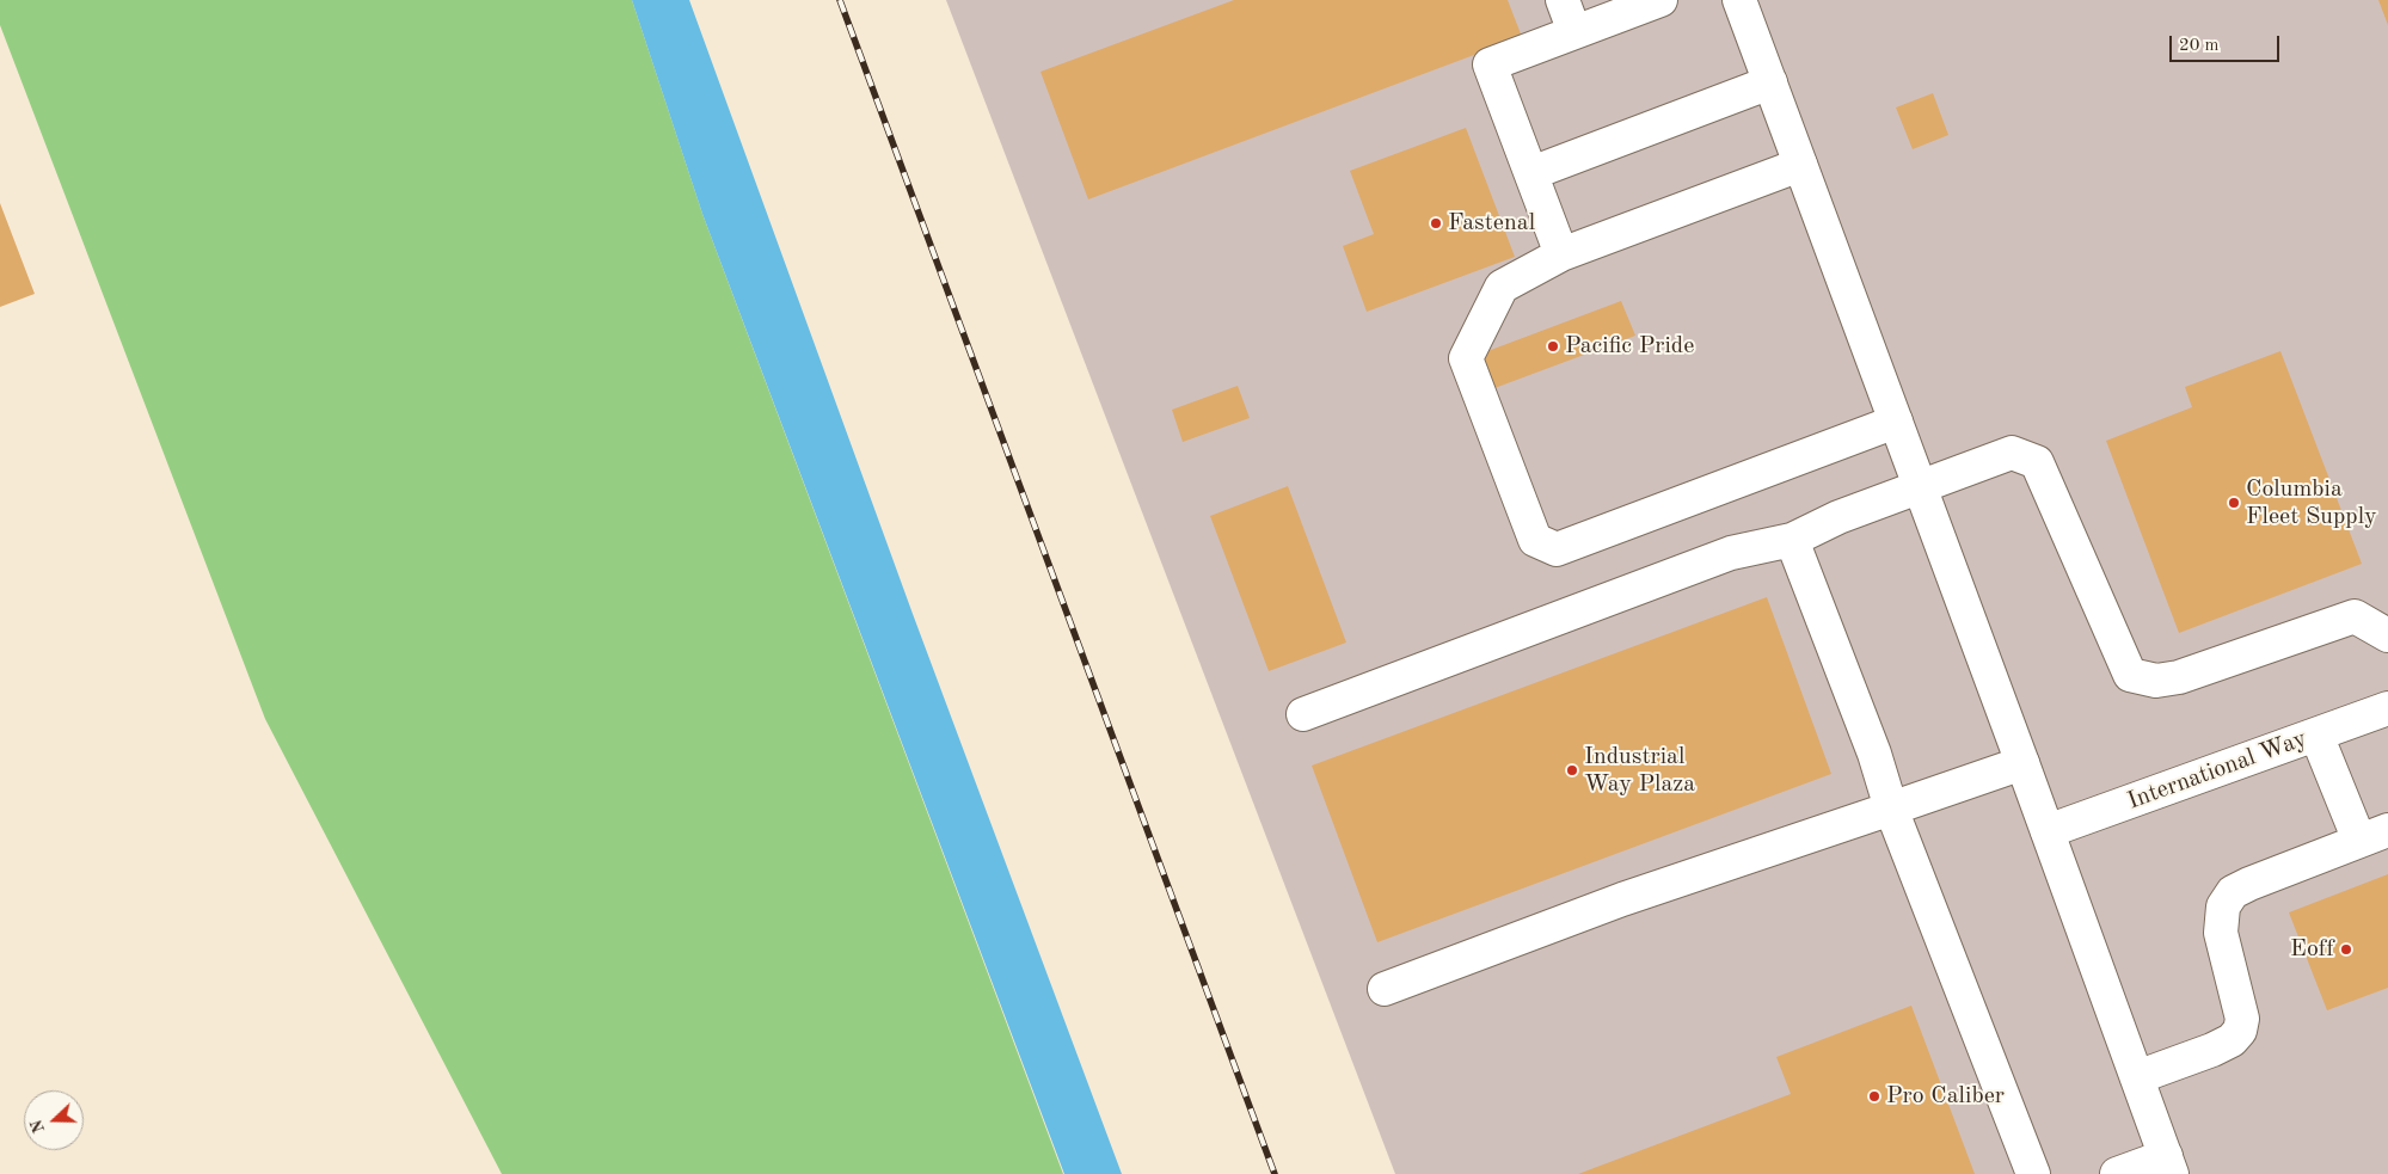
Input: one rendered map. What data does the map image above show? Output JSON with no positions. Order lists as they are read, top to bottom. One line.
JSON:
{"streets":{"main road":["International Way"]},"places":["Fastenal","Pacific Pride","Columbia Fleet Supply","Industrial Way Plaza","Eoff","Pro Caliber"],"scale_bar":"20 m","north":"left"}
